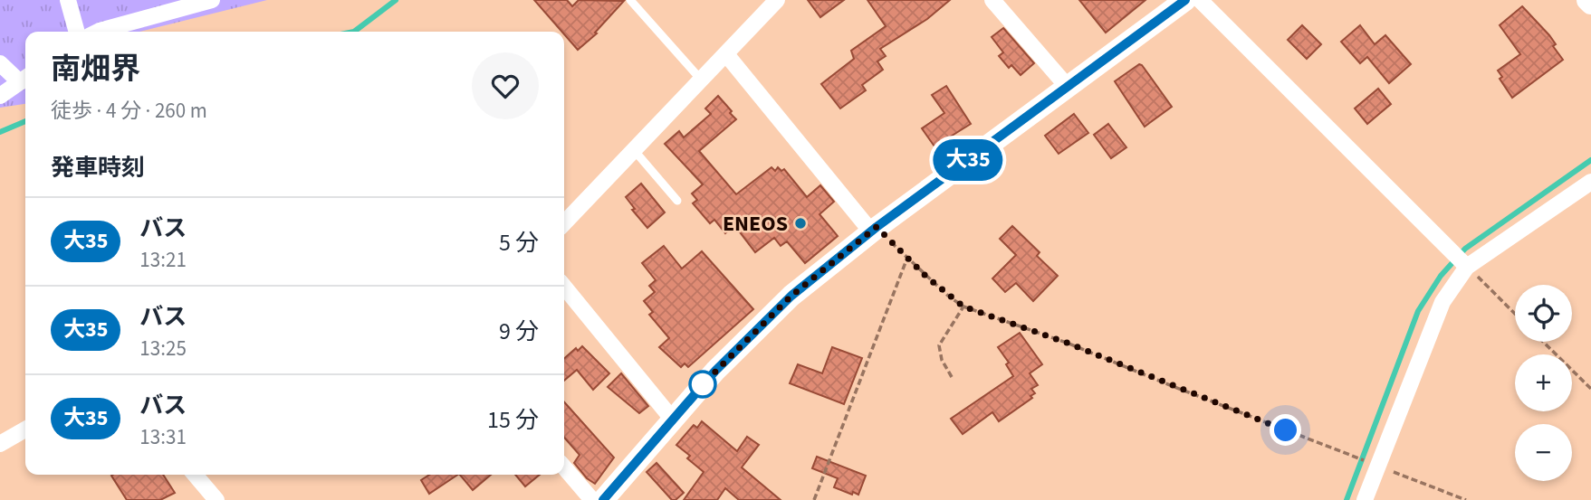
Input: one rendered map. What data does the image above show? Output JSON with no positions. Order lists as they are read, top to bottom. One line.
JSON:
{"places":["ENEOS"],"lines":["bus line 大35"],"page":{"on_map":"大35","heading":[["南畑界","徒歩 · 4 分 · 260 m"],"発車時刻"],"list":[{"mark":"大35","name":"バス","note":"13:21","value":"5 分"},{"mark":"大35","name":"バス","note":"13:25","value":"9 分"},{"mark":"大35","name":"バス","note":"13:31","value":"15 分"}],"map_buttons":["+","−"]}}
